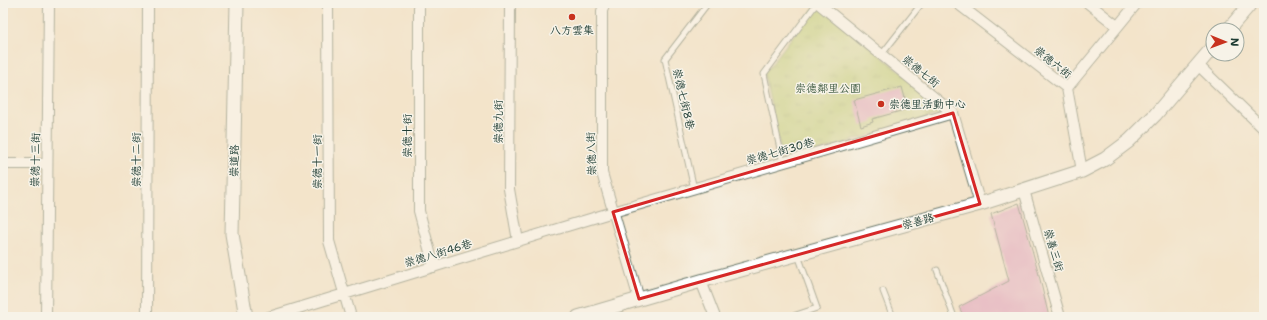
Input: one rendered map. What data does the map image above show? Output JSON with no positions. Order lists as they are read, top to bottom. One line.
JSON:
{"streets":{"street":["崇德六街","崇德七街","崇德九街","崇德十街","崇德七街30巷","崇德八街","崇德十三街","崇德十二街","崇道路","崇德十一街","崇善路","崇善三街","崇德八街46巷"],"lane":["崇德七街8巷"]},"crossings":[["崇德六街","崇善路"],["崇德七街","崇德七街30巷"],["崇德七街8巷","崇德七街30巷"],["崇德九街","崇德八街46巷"],["崇德十街","崇德八街46巷"],["崇德七街30巷","崇德八街"],["崇德七街30巷","崇德八街46巷"],["崇德八街","崇善路"],["崇德八街","崇德八街46巷"],["崇德十一街","崇德八街46巷"],["崇善路","崇善三街"]],"parks":["崇德鄰里公園"],"places":["八方雲集","崇德里活動中心"],"north":"right"}
